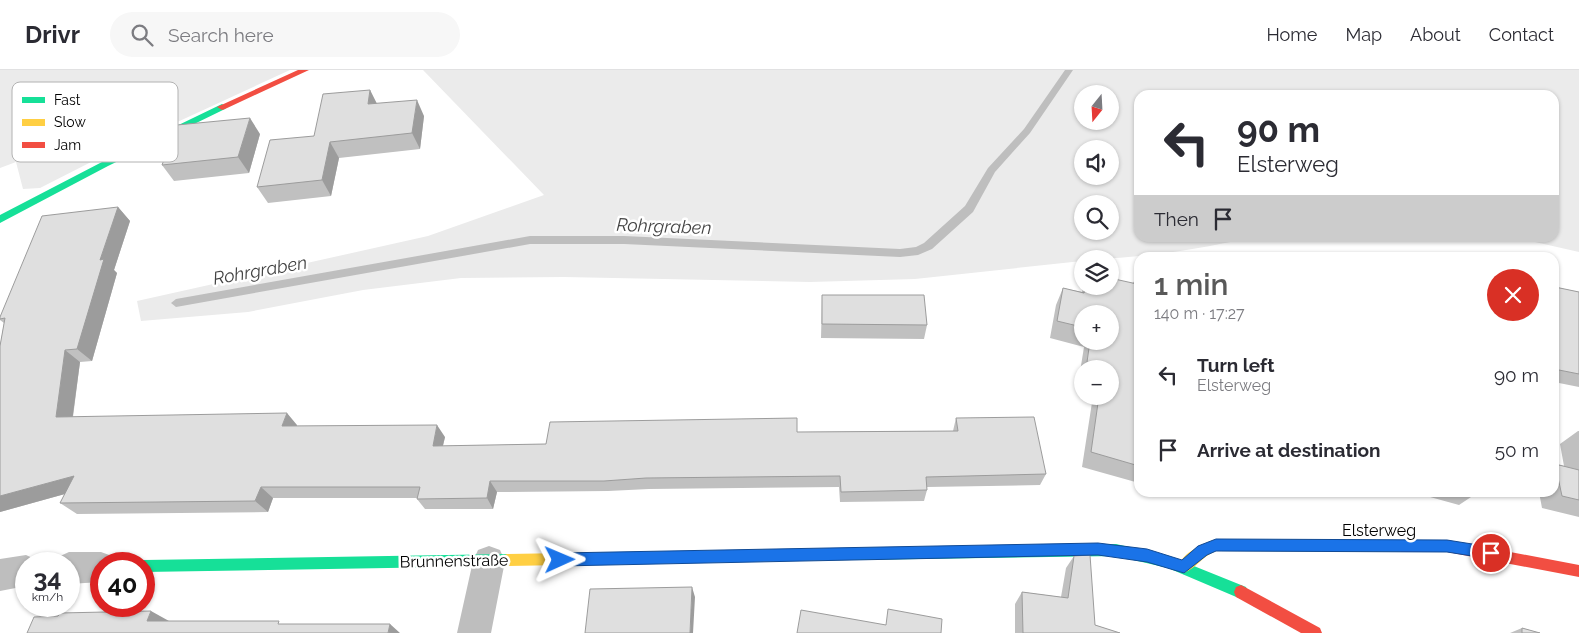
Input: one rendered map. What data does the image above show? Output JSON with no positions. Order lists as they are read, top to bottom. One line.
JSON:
{"streets":{"street":["Elsterweg","Brunnenstraße"]},"crossings":[["Elsterweg","Brunnenstraße"]],"water":["Rohrgraben"],"legend":["Fast","Slow","Jam"],"north":"bottom","page":{"header":"Drivr","search":"Search here","nav":["Home","Map","About","Contact"],"map_buttons":["+","−"],"turn":["90 m","Elsterweg"],"then":"Then","heading":["1 min","140 m · 17:27"],"list":[{"name":"Turn left","note":"Elsterweg","value":"90 m"},{"name":"Arrive at destination","value":"50 m"}],"speed":"34 km/h","limit":"40"}}
